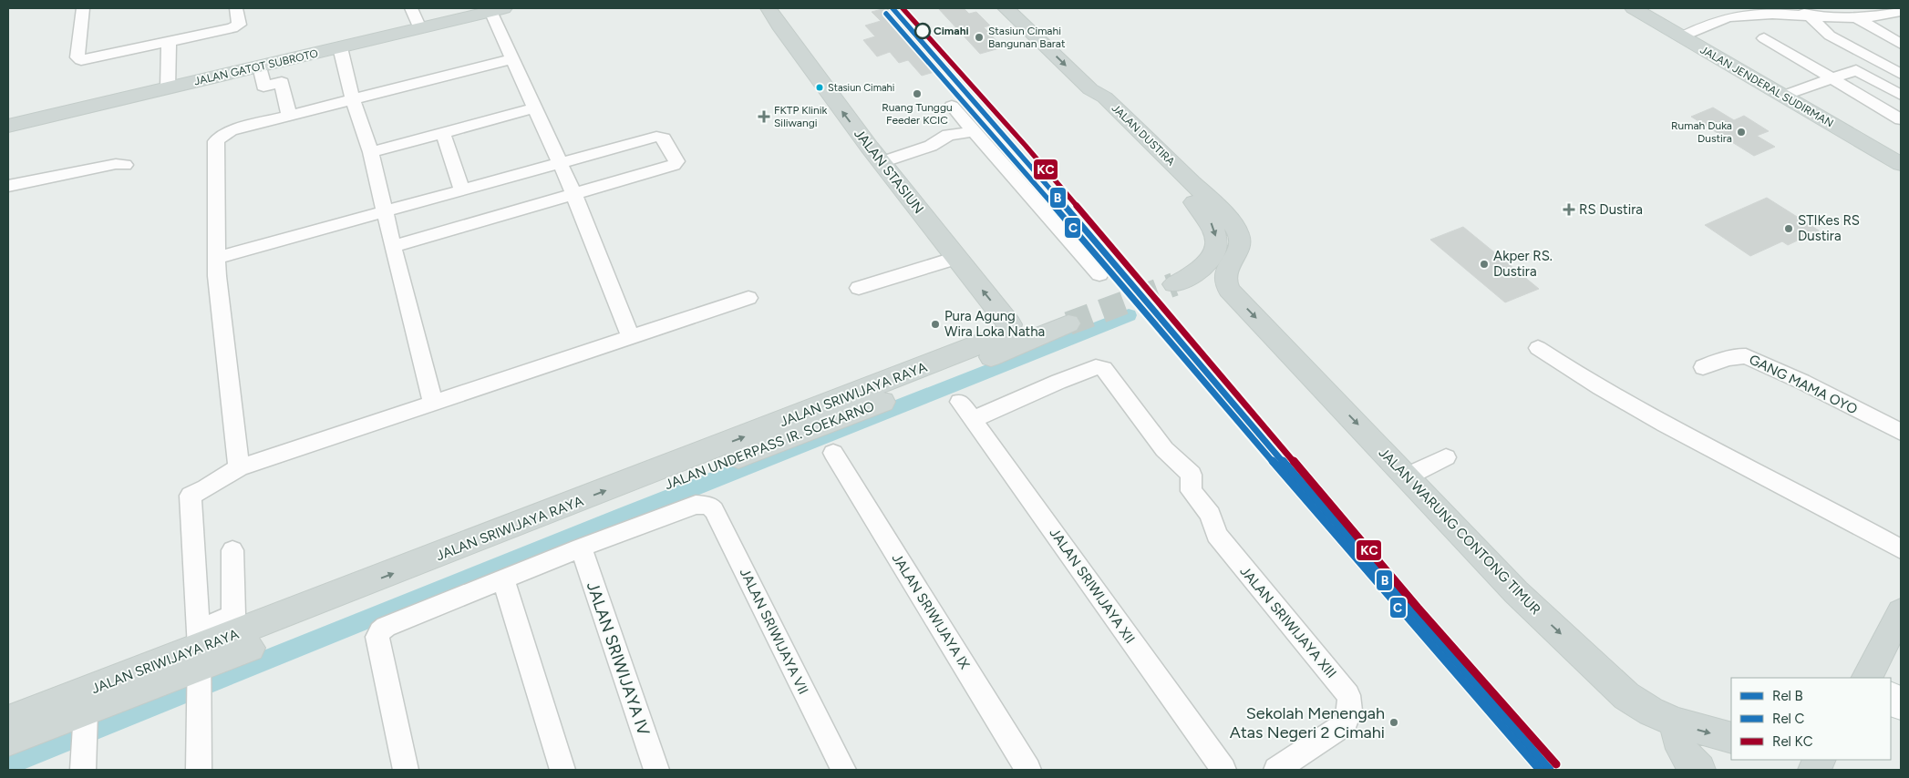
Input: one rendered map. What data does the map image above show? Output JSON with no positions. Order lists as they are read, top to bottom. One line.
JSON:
{"streets":{"main road":["JALAN GATOT SUBROTO","JALAN JENDERAL SUDIRMAN","JALAN DUSTIRA","JALAN STASIUN","JALAN SRIWIJAYA RAYA","JALAN UNDERPASS IR. SOEKARNO","JALAN WARUNG CONTONG TIMUR"],"street":["GANG MAMA OYO","JALAN SRIWIJAYA XII","JALAN SRIWIJAYA IX","JALAN SRIWIJAYA XIII","JALAN SRIWIJAYA VII","JALAN SRIWIJAYA IV"]},"crossings":[["JALAN DUSTIRA","JALAN WARUNG CONTONG TIMUR"],["JALAN STASIUN","JALAN SRIWIJAYA RAYA"],["JALAN SRIWIJAYA RAYA","JALAN UNDERPASS IR. SOEKARNO"],["JALAN SRIWIJAYA RAYA","JALAN SRIWIJAYA VII"],["JALAN SRIWIJAYA RAYA","JALAN SRIWIJAYA IV"],["JALAN UNDERPASS IR. SOEKARNO","JALAN SRIWIJAYA VII"],["JALAN UNDERPASS IR. SOEKARNO","JALAN SRIWIJAYA IV"],["JALAN SRIWIJAYA XII","JALAN SRIWIJAYA XIII"],["JALAN SRIWIJAYA VII","JALAN SRIWIJAYA IV"]],"one_way":["JALAN STASIUN","JALAN WARUNG CONTONG TIMUR"],"places":{"other":["Cimahi","Stasiun Cimahi Bangunan Barat","Stasiun Cimahi","Ruang Tunggu Feeder KCIC","Rumah Duka Dustira","STIKes RS Dustira","Akper RS. Dustira","Pura Agung Wira Loka Natha","Sekolah Menengah Atas Negeri 2 Cimahi"],"health":["FKTP Klinik Siliwangi","RS Dustira"]},"lines":["rail line B","rail line KC","rail line C"],"legend":["Rel B","Rel C","Rel KC"]}
